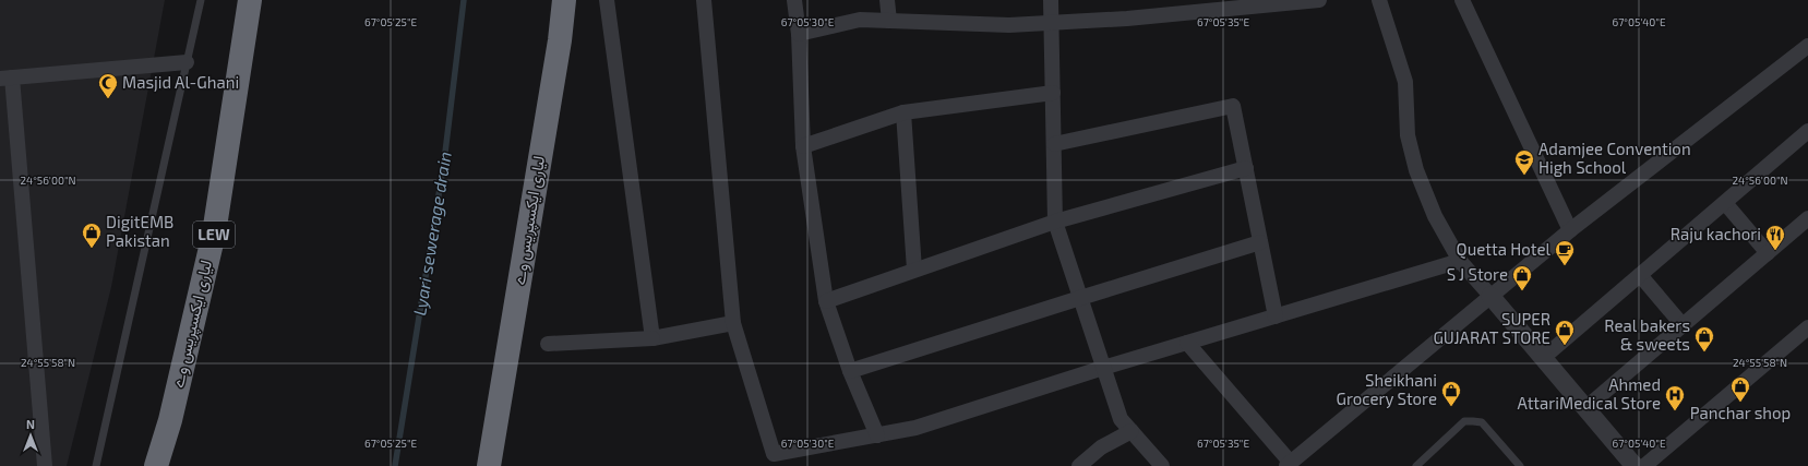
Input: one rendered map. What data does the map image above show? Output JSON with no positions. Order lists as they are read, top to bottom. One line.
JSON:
{"streets":{"highway":["لیاری ایکسپریس وے","LEW"]},"water":["Lyari sewerage drain"],"places":{"mosque":["Masjid Al-Ghani"],"school or university":["Adamjee Convention High School"],"shop":["DigitEMB Pakistan","S J Store","SUPER GUJARAT STORE","Real bakers & sweets","Panchar shop","Sheikhani Grocery Store"],"restaurant":["Raju kachori"],"cafe":["Quetta Hotel"],"hospital":["Ahmed AttariMedical Store"]},"north":"top","coordinates":["67°05'25\"E","67°05'30\"E","67°05'35\"E","67°05'40\"E","24°56'00\"N","24°55'58\"N"]}
